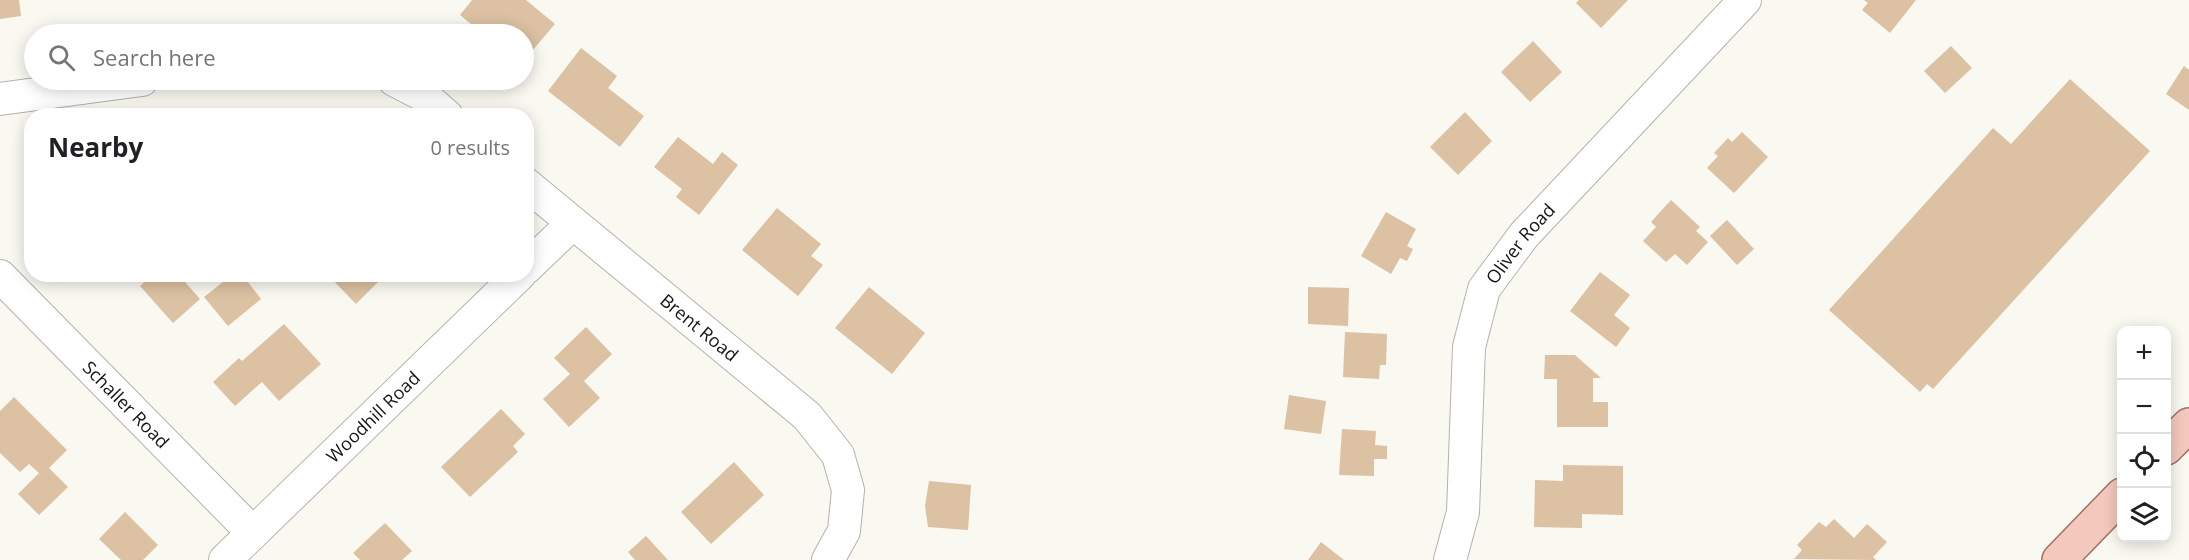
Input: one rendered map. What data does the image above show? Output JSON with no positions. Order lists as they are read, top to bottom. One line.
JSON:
{"streets":{"street":["Oliver Road","Brent Road","Schaller Road","Woodhill Road"]},"crossings":[["Schaller Road","Woodhill Road"]],"page":{"search":"Search here","heading":["Nearby","0 results"],"map_buttons":["+","−"]}}
